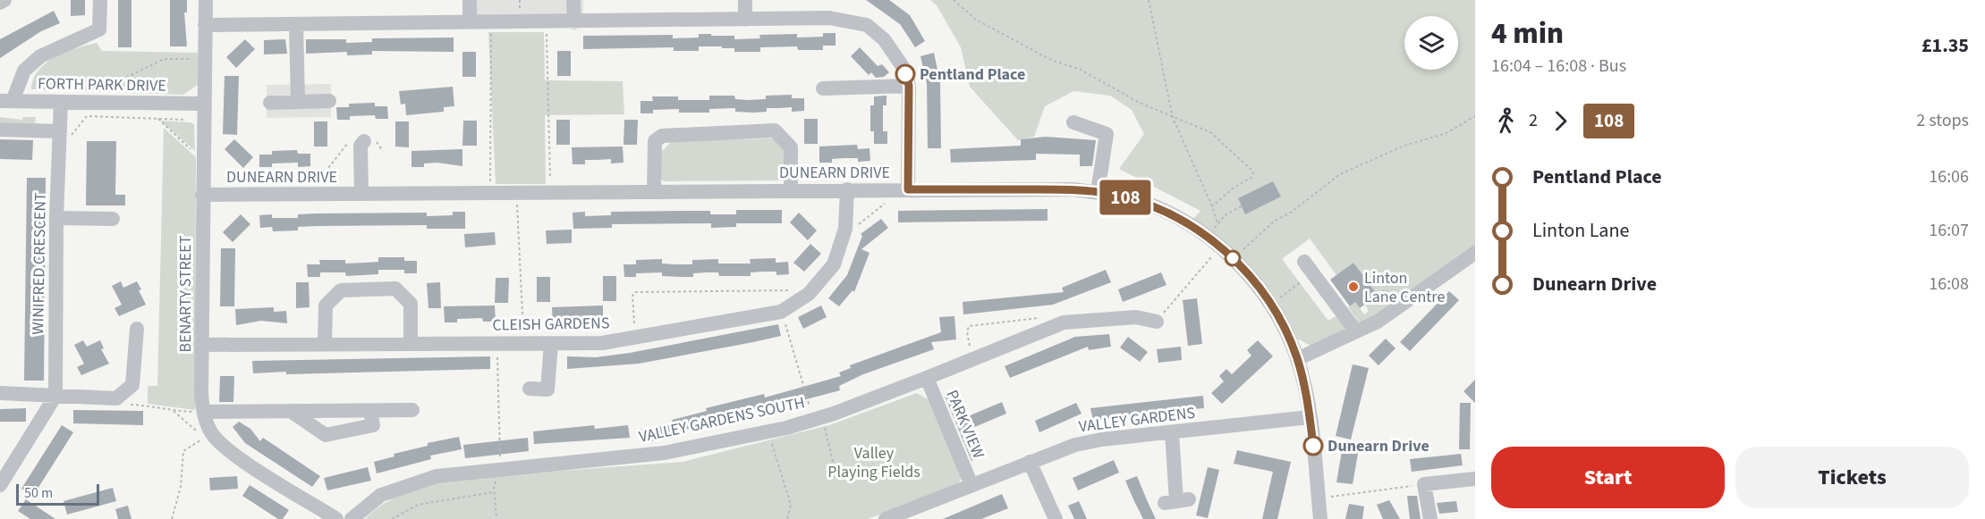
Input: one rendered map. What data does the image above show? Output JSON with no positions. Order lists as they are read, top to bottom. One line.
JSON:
{"streets":{"street":["FORTH PARK DRIVE","DUNEARN DRIVE","WINIFRED CRESCENT","BENARTY STREET","CLEISH GARDENS","VALLEY GARDENS SOUTH","VALLEY GARDENS","PARK VIEW"]},"crossings":[["FORTH PARK DRIVE","WINIFRED CRESCENT"],["FORTH PARK DRIVE","BENARTY STREET"],["DUNEARN DRIVE","BENARTY STREET"],["DUNEARN DRIVE","CLEISH GARDENS"],["DUNEARN DRIVE","VALLEY GARDENS"],["BENARTY STREET","CLEISH GARDENS"],["VALLEY GARDENS SOUTH","PARK VIEW"],["VALLEY GARDENS","PARK VIEW"]],"parks":["Valley Playing Fields"],"places":["Pentland Place","Linton Lane Centre","Dunearn Drive"],"lines":["bus line 108"],"scale_bar":"50 m","page":{"on_map":"108","heading":["4 min","16:04 – 16:08 · Bus","£1.35"],"legs":["2","108","2 stops"],"list":[{"name":"Pentland Place","value":"16:06"},{"name":"Linton Lane","value":"16:07"},{"name":"Dunearn Drive","value":"16:08"}],"buttons":["Start","Tickets"],"scale":"50 m"}}
